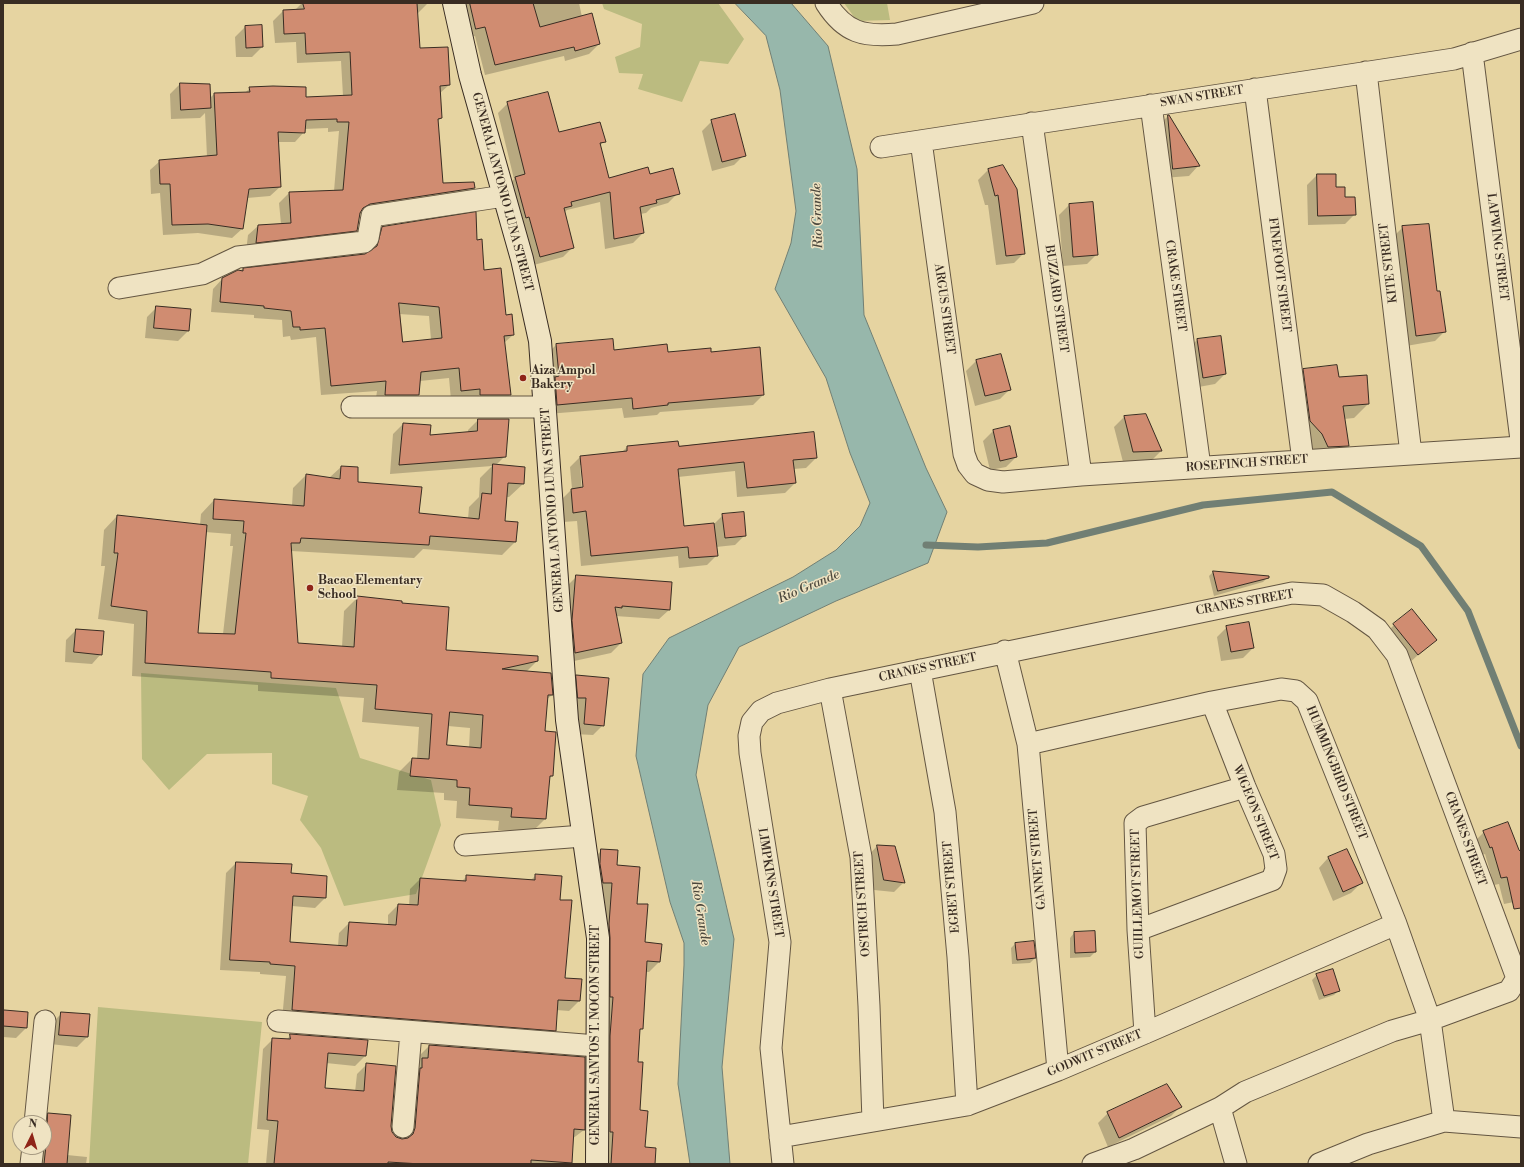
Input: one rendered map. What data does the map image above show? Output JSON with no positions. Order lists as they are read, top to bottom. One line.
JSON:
{"streets":{"main road":["GENERAL ANTONIO LUNA STREET","GENERAL SANTOS T. NOCON STREET"],"street":["SWAN STREET","LAPWING STREET","KITE STREET","FINEFOOT STREET","CRAKE STREET","BUZZARD STREET","ARGUS STREET","ROSEFINCH STREET","CRANES STREET","HUMMINGBIRD STREET","WIGEON STREET","GANNET STREET","LIMPKINS STREET","EGRET STREET","GUIILLEMOT STREET","OSTRICH STREET","GODWIT STREET"]},"crossings":[["SWAN STREET","LAPWING STREET"],["SWAN STREET","KITE STREET"],["SWAN STREET","FINEFOOT STREET"],["SWAN STREET","CRAKE STREET"],["SWAN STREET","BUZZARD STREET"],["SWAN STREET","ARGUS STREET"],["GENERAL ANTONIO LUNA STREET","GENERAL SANTOS T. NOCON STREET"],["KITE STREET","ROSEFINCH STREET"],["FINEFOOT STREET","ROSEFINCH STREET"],["CRAKE STREET","ROSEFINCH STREET"],["BUZZARD STREET","ROSEFINCH STREET"],["ARGUS STREET","ROSEFINCH STREET"],["CRANES STREET","HUMMINGBIRD STREET"],["CRANES STREET","GANNET STREET"],["CRANES STREET","LIMPKINS STREET"],["CRANES STREET","EGRET STREET"],["CRANES STREET","OSTRICH STREET"],["HUMMINGBIRD STREET","WIGEON STREET"],["HUMMINGBIRD STREET","GANNET STREET"],["HUMMINGBIRD STREET","GODWIT STREET"],["WIGEON STREET","GUIILLEMOT STREET"],["GANNET STREET","GODWIT STREET"],["LIMPKINS STREET","GODWIT STREET"],["EGRET STREET","GODWIT STREET"],["GUIILLEMOT STREET","GODWIT STREET"],["OSTRICH STREET","GODWIT STREET"]],"water":["Rio Grande"],"places":["Aiza Ampol Bakery","Bacao Elementary School"],"north":"top"}
